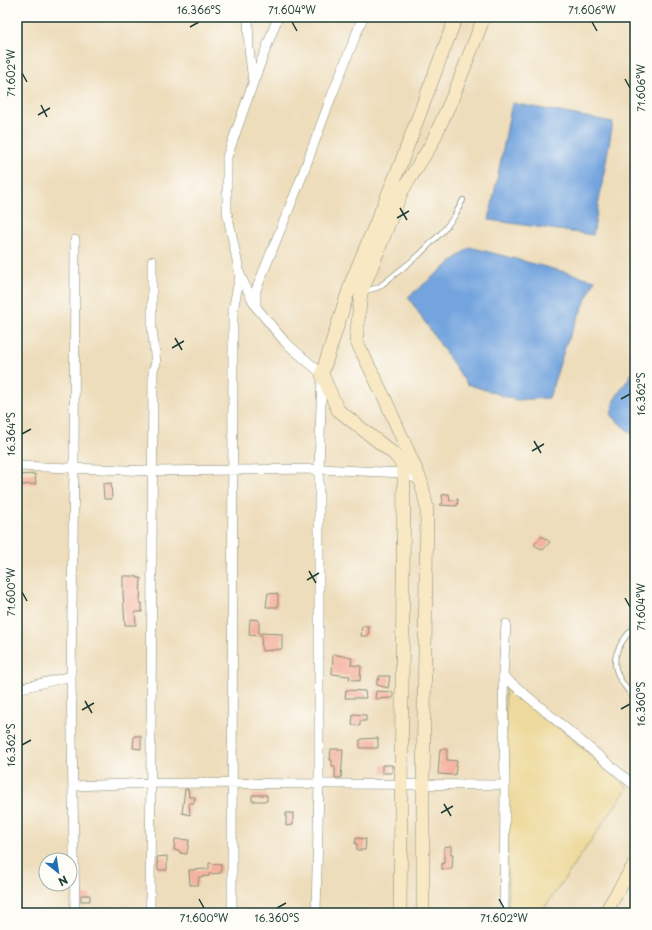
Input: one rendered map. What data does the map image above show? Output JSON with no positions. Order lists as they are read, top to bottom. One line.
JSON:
{"north":"bottom right","coordinates":["16.366°S","71.604°W","71.606°W","71.602°W","16.362°S","16.364°S","71.600°W","16.360°S"]}
